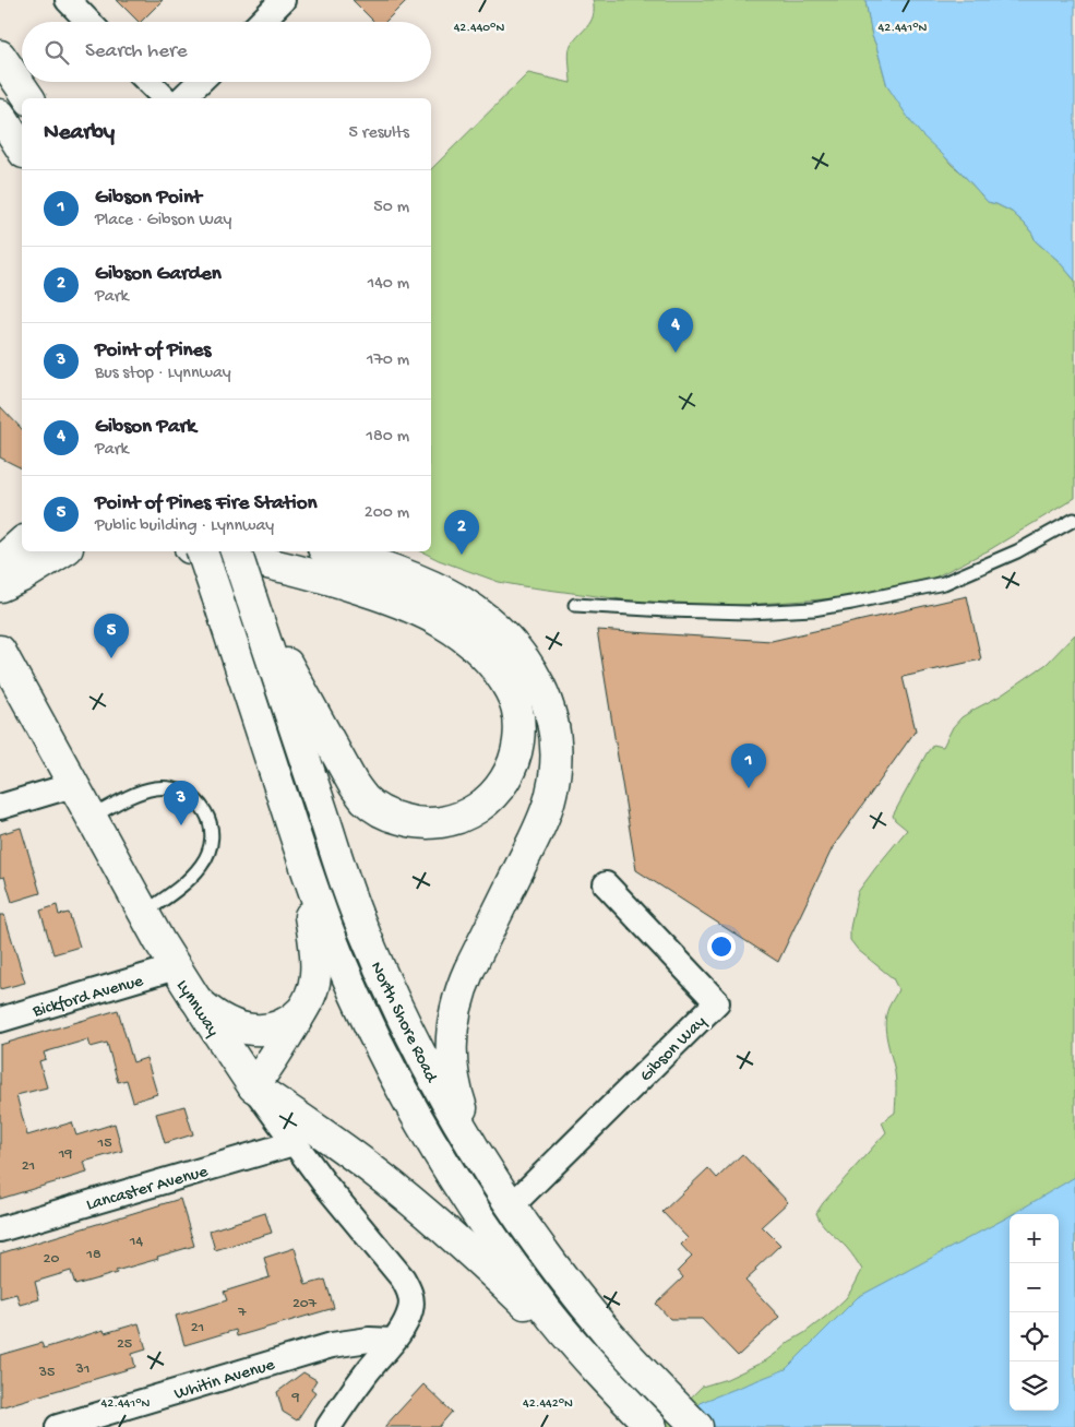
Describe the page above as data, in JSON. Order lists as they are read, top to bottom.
{
  "streets": {
    "main road": ["Lynnway", "North Shore Road"],
    "street": [
      "Bickford Avenue",
      "Gibson Way",
      "Lancaster Avenue",
      "Whitin Avenue"
    ]
  },
  "crossings": [
    ["Bickford Avenue", "Lynnway"],
    ["Lynnway", "Lancaster Avenue"],
    ["Lynnway", "Whitin Avenue"],
    ["North Shore Road", "Gibson Way"]
  ],
  "house_numbers": [
    "15",
    "19",
    "21",
    "14",
    "18",
    "20",
    "207",
    "7",
    "21",
    "25",
    "31",
    "35",
    "9"
  ],
  "page": {
    "search": "Search here",
    "heading": ["Nearby", "5 results"],
    "list": [
      {
        "mark": "1",
        "name": "Gibson Point",
        "note": "Place · Gibson Way",
        "value": "50 m"
      },
      {
        "mark": "2",
        "name": "Gibson Garden",
        "note": "Park",
        "value": "140 m"
      },
      {
        "mark": "3",
        "name": "Point of Pines",
        "note": "Bus stop · Lynnway",
        "value": "170 m"
      },
      {
        "mark": "4",
        "name": "Gibson Park",
        "note": "Park",
        "value": "180 m"
      },
      {
        "mark": "5",
        "name": "Point of Pines Fire Station",
        "note": "Public building · Lynnway",
        "value": "200 m"
      }
    ],
    "pins": [
      "4",
      "2",
      "5",
      "1",
      "3"
    ],
    "map_buttons": ["+", "−"]
  },
  "coordinates": ["42.440°N", "42.441°N", "42.442°N"]
}
